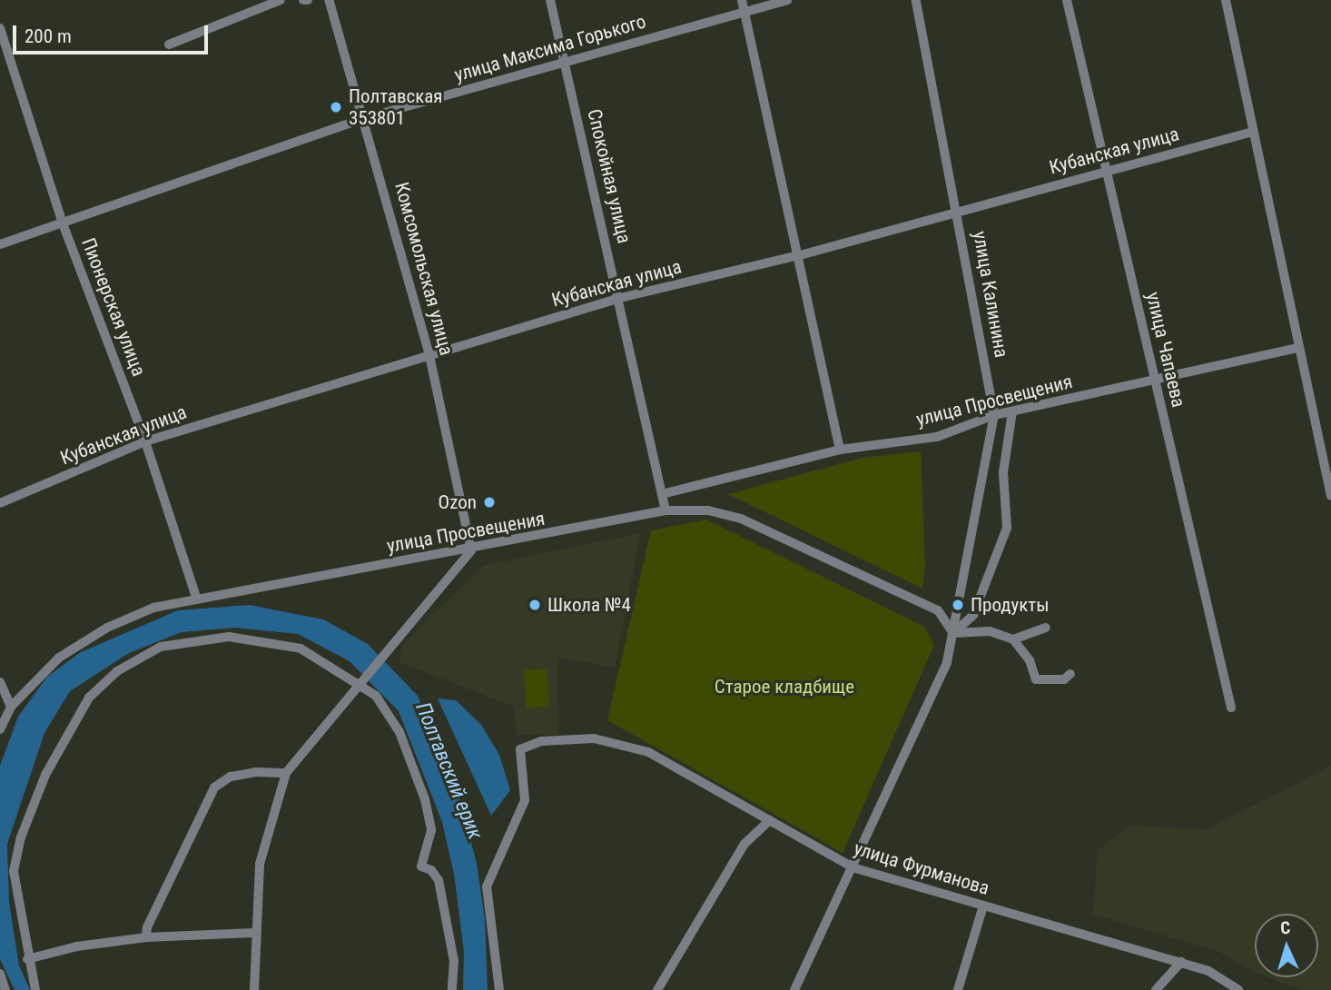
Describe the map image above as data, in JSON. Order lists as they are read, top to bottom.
{
  "streets": {
    "street": [
      "улица Максима Горького",
      "Кубанская улица",
      "Спокойная улица",
      "Комсомольская улица",
      "улица Калинина",
      "Пионерская улица",
      "улица Чапаева",
      "улица Просвещения",
      "улица Фурманова"
    ]
  },
  "crossings": [
    ["улица Максима Горького", "Спокойная улица"],
    ["улица Максима Горького", "Комсомольская улица"],
    ["улица Максима Горького", "Пионерская улица"],
    ["Кубанская улица", "Спокойная улица"],
    ["Кубанская улица", "Комсомольская улица"],
    ["Кубанская улица", "улица Калинина"],
    ["Кубанская улица", "Пионерская улица"],
    ["Кубанская улица", "улица Чапаева"],
    ["Спокойная улица", "улица Просвещения"],
    ["Комсомольская улица", "улица Просвещения"],
    ["улица Калинина", "улица Просвещения"],
    ["улица Калинина", "улица Фурманова"],
    ["Пионерская улица", "улица Просвещения"],
    ["улица Чапаева", "улица Просвещения"]
  ],
  "water": ["Полтавский ерик"],
  "parks": ["Старое кладбище"],
  "places": [
    "Полтавская 353801",
    "Ozon",
    "Школа №4",
    "Продукты"
  ],
  "scale_bar": "200 m",
  "north": "top"
}
